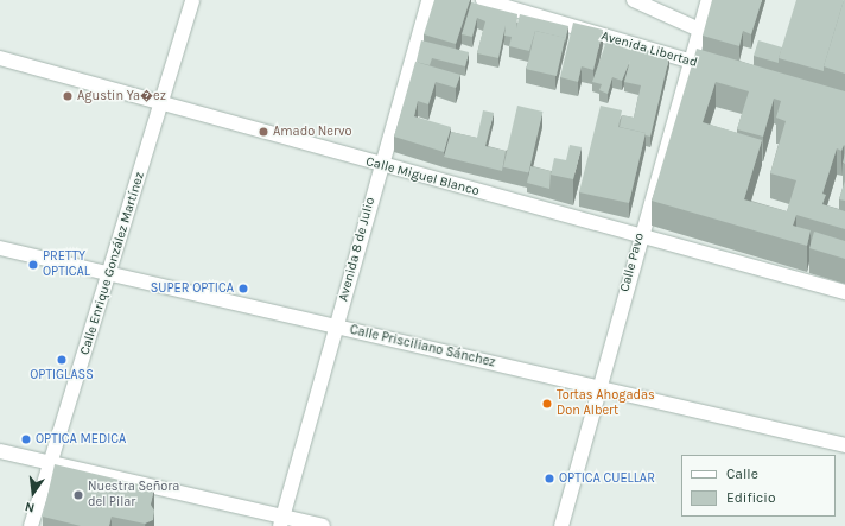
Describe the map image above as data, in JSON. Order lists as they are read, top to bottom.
{
  "streets": {
    "street": [
      "Avenida Libertad",
      "Calle Miguel Blanco",
      "Avenida 8 de Julio",
      "Calle Pavo",
      "Calle Enrique González Martínez",
      "Calle Prisciliano Sánchez"
    ]
  },
  "crossings": [
    ["Avenida Libertad", "Calle Pavo"],
    ["Calle Miguel Blanco", "Avenida 8 de Julio"],
    ["Calle Miguel Blanco", "Calle Pavo"],
    ["Calle Miguel Blanco", "Calle Enrique González Martínez"],
    ["Avenida 8 de Julio", "Calle Prisciliano Sánchez"],
    ["Calle Pavo", "Calle Prisciliano Sánchez"],
    ["Calle Enrique González Martínez", "Calle Prisciliano Sánchez"]
  ],
  "places": [
    "Agustin Ya�ez",
    "Amado Nervo",
    "PRETTY OPTICAL",
    "SUPER OPTICA",
    "OPTIGLASS",
    "Tortas Ahogadas Don Albert",
    "OPTICA MEDICA",
    "OPTICA CUELLAR",
    "Nuestra Señora del Pilar"
  ],
  "legend": ["Calle", "Edificio"],
  "north": "bottom"
}
